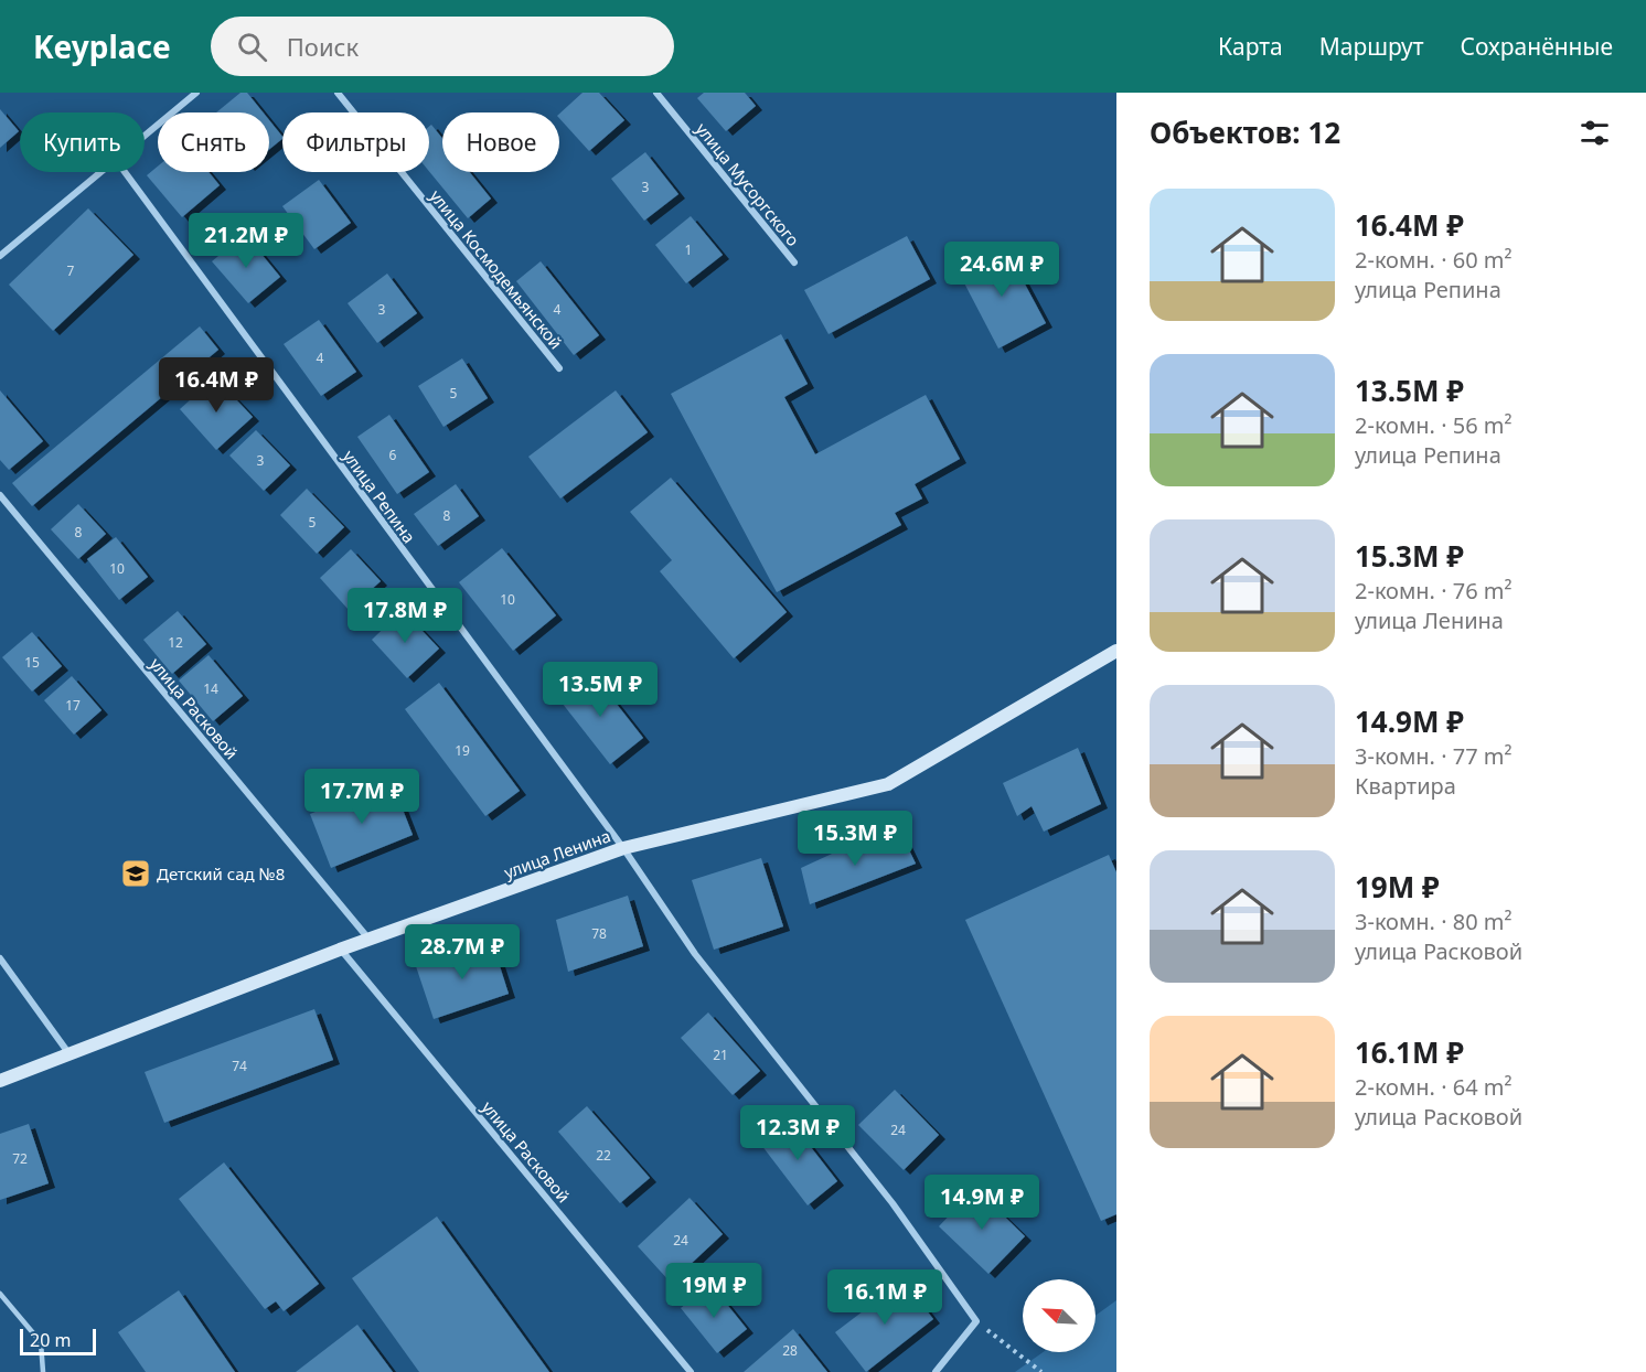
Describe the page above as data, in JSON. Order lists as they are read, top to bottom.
{
  "streets": {
    "main road": ["улица Ленина"],
    "street": [
      "улица Мусоргского",
      "улица Космодемьянской",
      "улица Репина",
      "улица Расковой"
    ]
  },
  "crossings": [
    ["улица Репина", "улица Ленина"],
    ["улица Расковой", "улица Ленина"]
  ],
  "places": {
    "school or university": ["Детский сад №8"]
  },
  "house_numbers": [
    "3",
    "1",
    "7",
    "3",
    "4",
    "4",
    "5",
    "6",
    "3",
    "8",
    "5",
    "8",
    "10",
    "10",
    "12",
    "15",
    "14",
    "17",
    "19",
    "78",
    "21",
    "74",
    "24",
    "22",
    "72",
    "24",
    "28"
  ],
  "scale_bar": "20 m",
  "north": "top left",
  "page": {
    "header": "Keyplace",
    "search": "Поиск",
    "nav": ["Карта", "Маршрут", "Сохранённые"],
    "heading": "Объектов: 12",
    "chip": [
      "Купить",
      "Снять",
      "Фильтры",
      "Новое"
    ],
    "list": [
      {
        "name": "16.4M ₽",
        "note": "2-комн. · 60 m² · улица Репина"
      },
      {
        "name": "13.5M ₽",
        "note": "2-комн. · 56 m² · улица Репина"
      },
      {
        "name": "15.3M ₽",
        "note": "2-комн. · 76 m² · улица Ленина"
      },
      {
        "name": "14.9M ₽",
        "note": "3-комн. · 77 m² · Квартира"
      },
      {
        "name": "19M ₽",
        "note": "3-комн. · 80 m² · улица Расковой"
      },
      {
        "name": "16.1M ₽",
        "note": "2-комн. · 64 m² · улица Расковой"
      }
    ],
    "price": [
      "21.2M ₽",
      "24.6M ₽",
      "16.4M ₽",
      "17.8M ₽",
      "13.5M ₽",
      "17.7M ₽",
      "15.3M ₽",
      "28.7M ₽",
      "12.3M ₽",
      "14.9M ₽",
      "19M ₽",
      "16.1M ₽"
    ],
    "scale": "20 m"
  }
}
